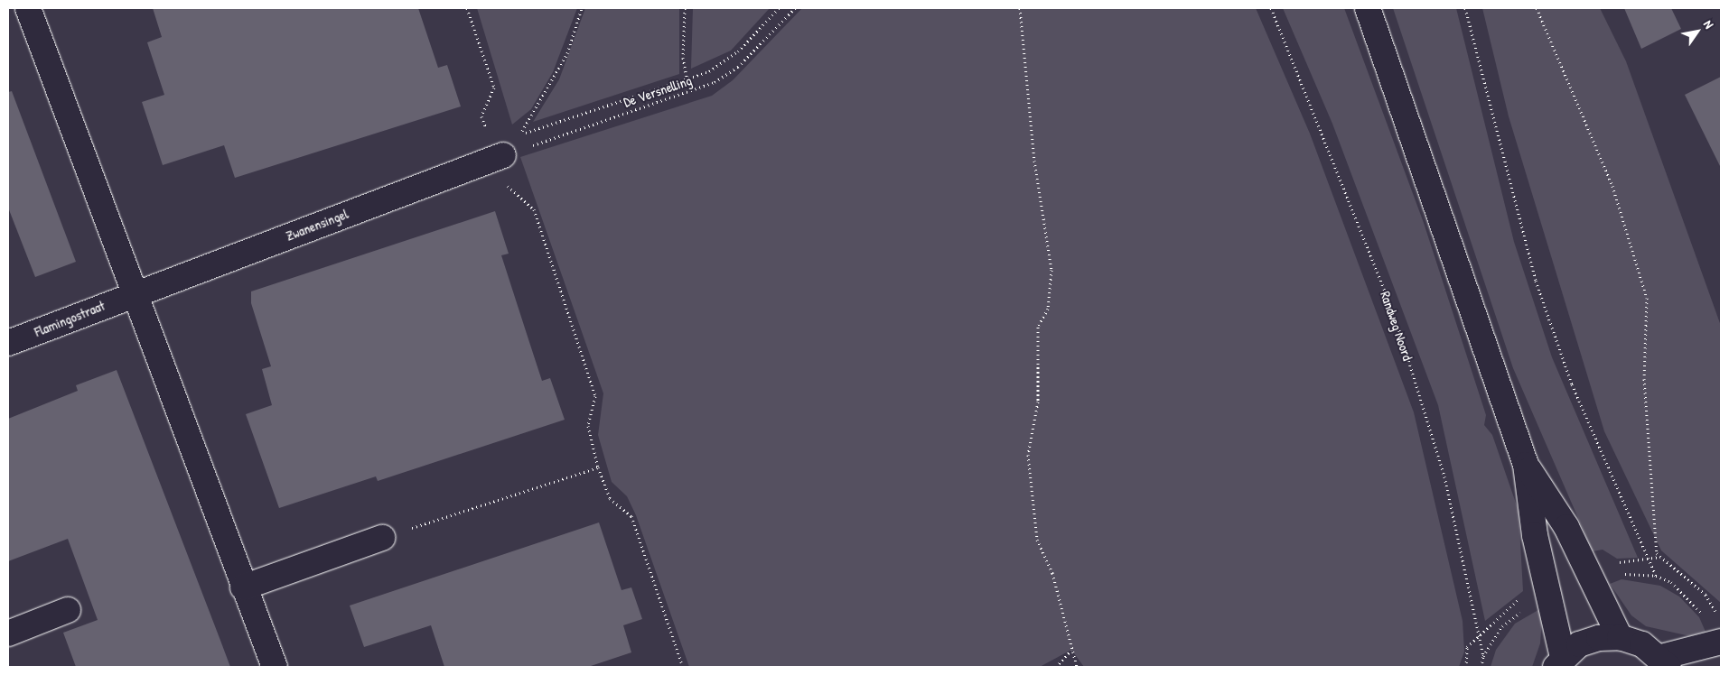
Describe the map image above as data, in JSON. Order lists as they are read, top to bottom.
{
  "streets": {
    "street": ["Zwanensingel", "Flamingostraat"],
    "path": ["De Versnelling", "Randweg Noord"]
  },
  "crossings": [
    ["De Versnelling", "Zwanensingel"],
    ["Zwanensingel", "Flamingostraat"]
  ],
  "north": "top right"
}
